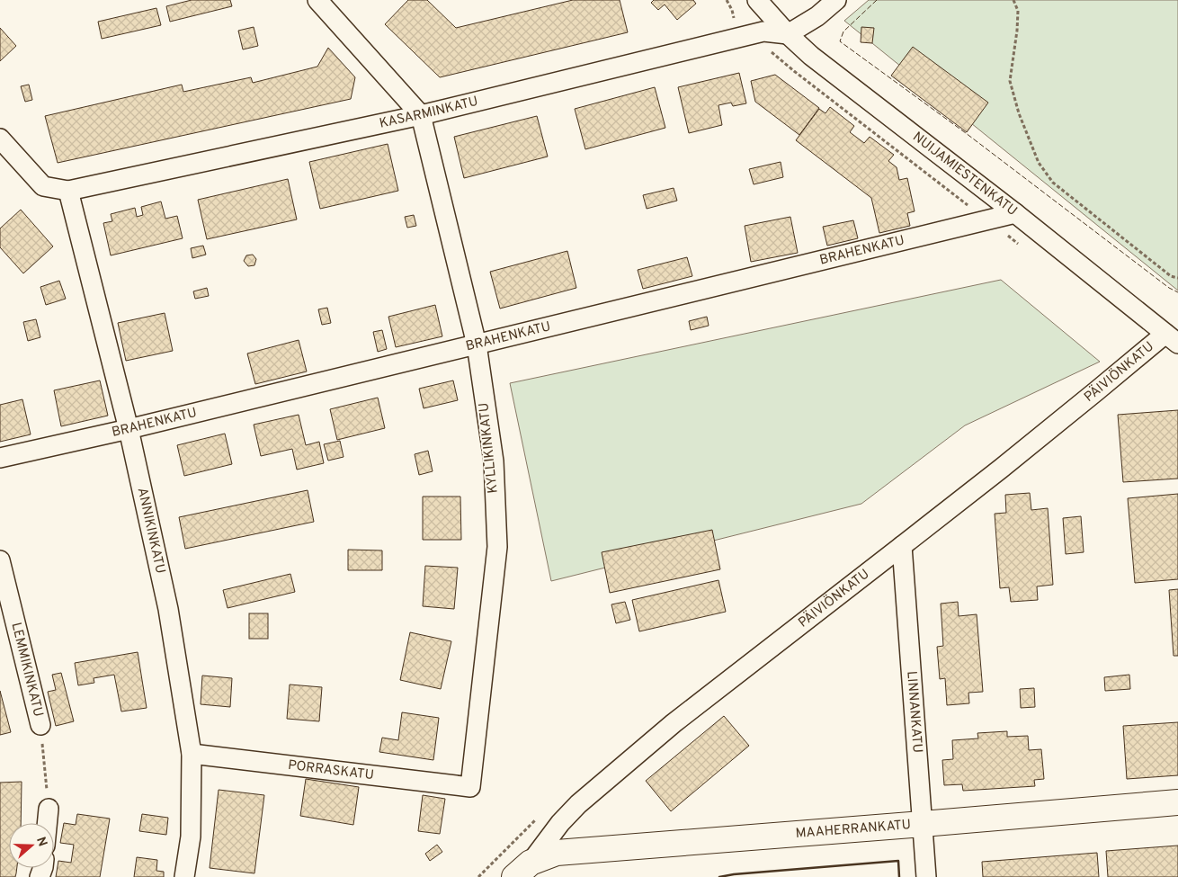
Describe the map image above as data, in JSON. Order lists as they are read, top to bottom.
{
  "streets": {
    "main road": ["MAAHERRANKATU"],
    "street": [
      "KASARMINKATU",
      "NUIJAMIESTENKATU",
      "BRAHENKATU",
      "PÄIVIÖNKATU",
      "KYLLIKINKATU",
      "ANNIKINKATU",
      "LEMMIKINKATU",
      "LINNANKATU",
      "PORRASKATU"
    ]
  },
  "crossings": [
    ["KASARMINKATU", "NUIJAMIESTENKATU"],
    ["KASARMINKATU", "KYLLIKINKATU"],
    ["KASARMINKATU", "ANNIKINKATU"],
    ["NUIJAMIESTENKATU", "BRAHENKATU"],
    ["NUIJAMIESTENKATU", "PÄIVIÖNKATU"],
    ["BRAHENKATU", "KYLLIKINKATU"],
    ["BRAHENKATU", "ANNIKINKATU"],
    ["PÄIVIÖNKATU", "LINNANKATU"],
    ["PÄIVIÖNKATU", "MAAHERRANKATU"],
    ["KYLLIKINKATU", "PORRASKATU"],
    ["ANNIKINKATU", "PORRASKATU"],
    ["LINNANKATU", "MAAHERRANKATU"]
  ],
  "north": "right"
}
